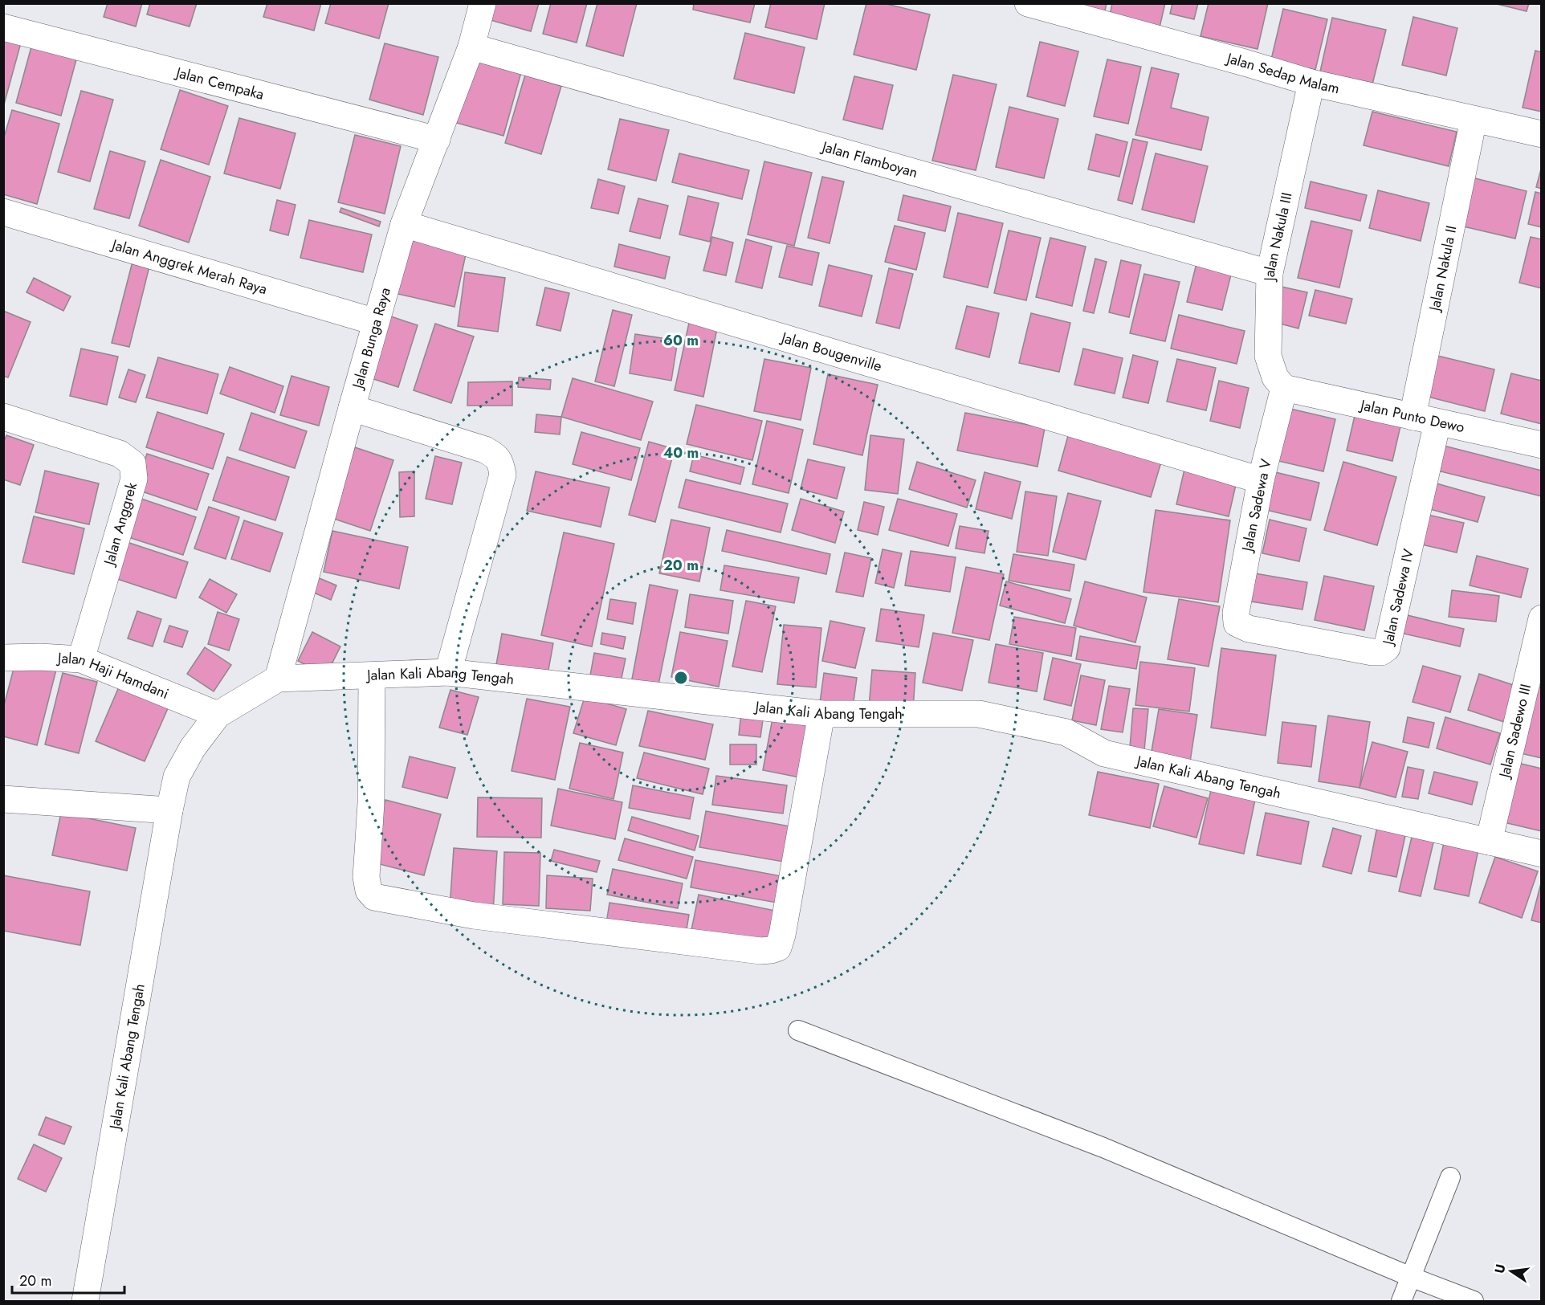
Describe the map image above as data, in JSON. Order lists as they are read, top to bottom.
{
  "streets": {
    "street": [
      "Jalan Sedap Malam",
      "Jalan Cempaka",
      "Jalan Flamboyan",
      "Jalan Nakula III",
      "Jalan Anggrek Merah Raya",
      "Jalan Nakula II",
      "Jalan Bunga Raya",
      "Jalan Bougenville",
      "Jalan Punto Dewo",
      "Jalan Sadewa V",
      "Jalan Anggrek",
      "Jalan Sadewa IV",
      "Jalan Haji Hamdani",
      "Jalan Kali Abang Tengah",
      "Jalan Sadewo III"
    ]
  },
  "crossings": [
    ["Jalan Sedap Malam", "Jalan Nakula III"],
    ["Jalan Sedap Malam", "Jalan Nakula II"],
    ["Jalan Cempaka", "Jalan Bunga Raya"],
    ["Jalan Flamboyan", "Jalan Nakula III"],
    ["Jalan Flamboyan", "Jalan Bunga Raya"],
    ["Jalan Nakula III", "Jalan Punto Dewo"],
    ["Jalan Nakula III", "Jalan Sadewa V"],
    ["Jalan Anggrek Merah Raya", "Jalan Bunga Raya"],
    ["Jalan Nakula II", "Jalan Punto Dewo"],
    ["Jalan Nakula II", "Jalan Sadewa IV"],
    ["Jalan Bunga Raya", "Jalan Bougenville"],
    ["Jalan Bunga Raya", "Jalan Kali Abang Tengah"],
    ["Jalan Bougenville", "Jalan Sadewa V"],
    ["Jalan Punto Dewo", "Jalan Sadewa V"],
    ["Jalan Punto Dewo", "Jalan Sadewa IV"],
    ["Jalan Sadewa V", "Jalan Sadewa IV"],
    ["Jalan Anggrek", "Jalan Haji Hamdani"],
    ["Jalan Haji Hamdani", "Jalan Kali Abang Tengah"],
    ["Jalan Kali Abang Tengah", "Jalan Sadewo III"]
  ],
  "scale_bar": "20 m",
  "north": "left",
  "rings": ["60 m", "40 m", "20 m"]
}
